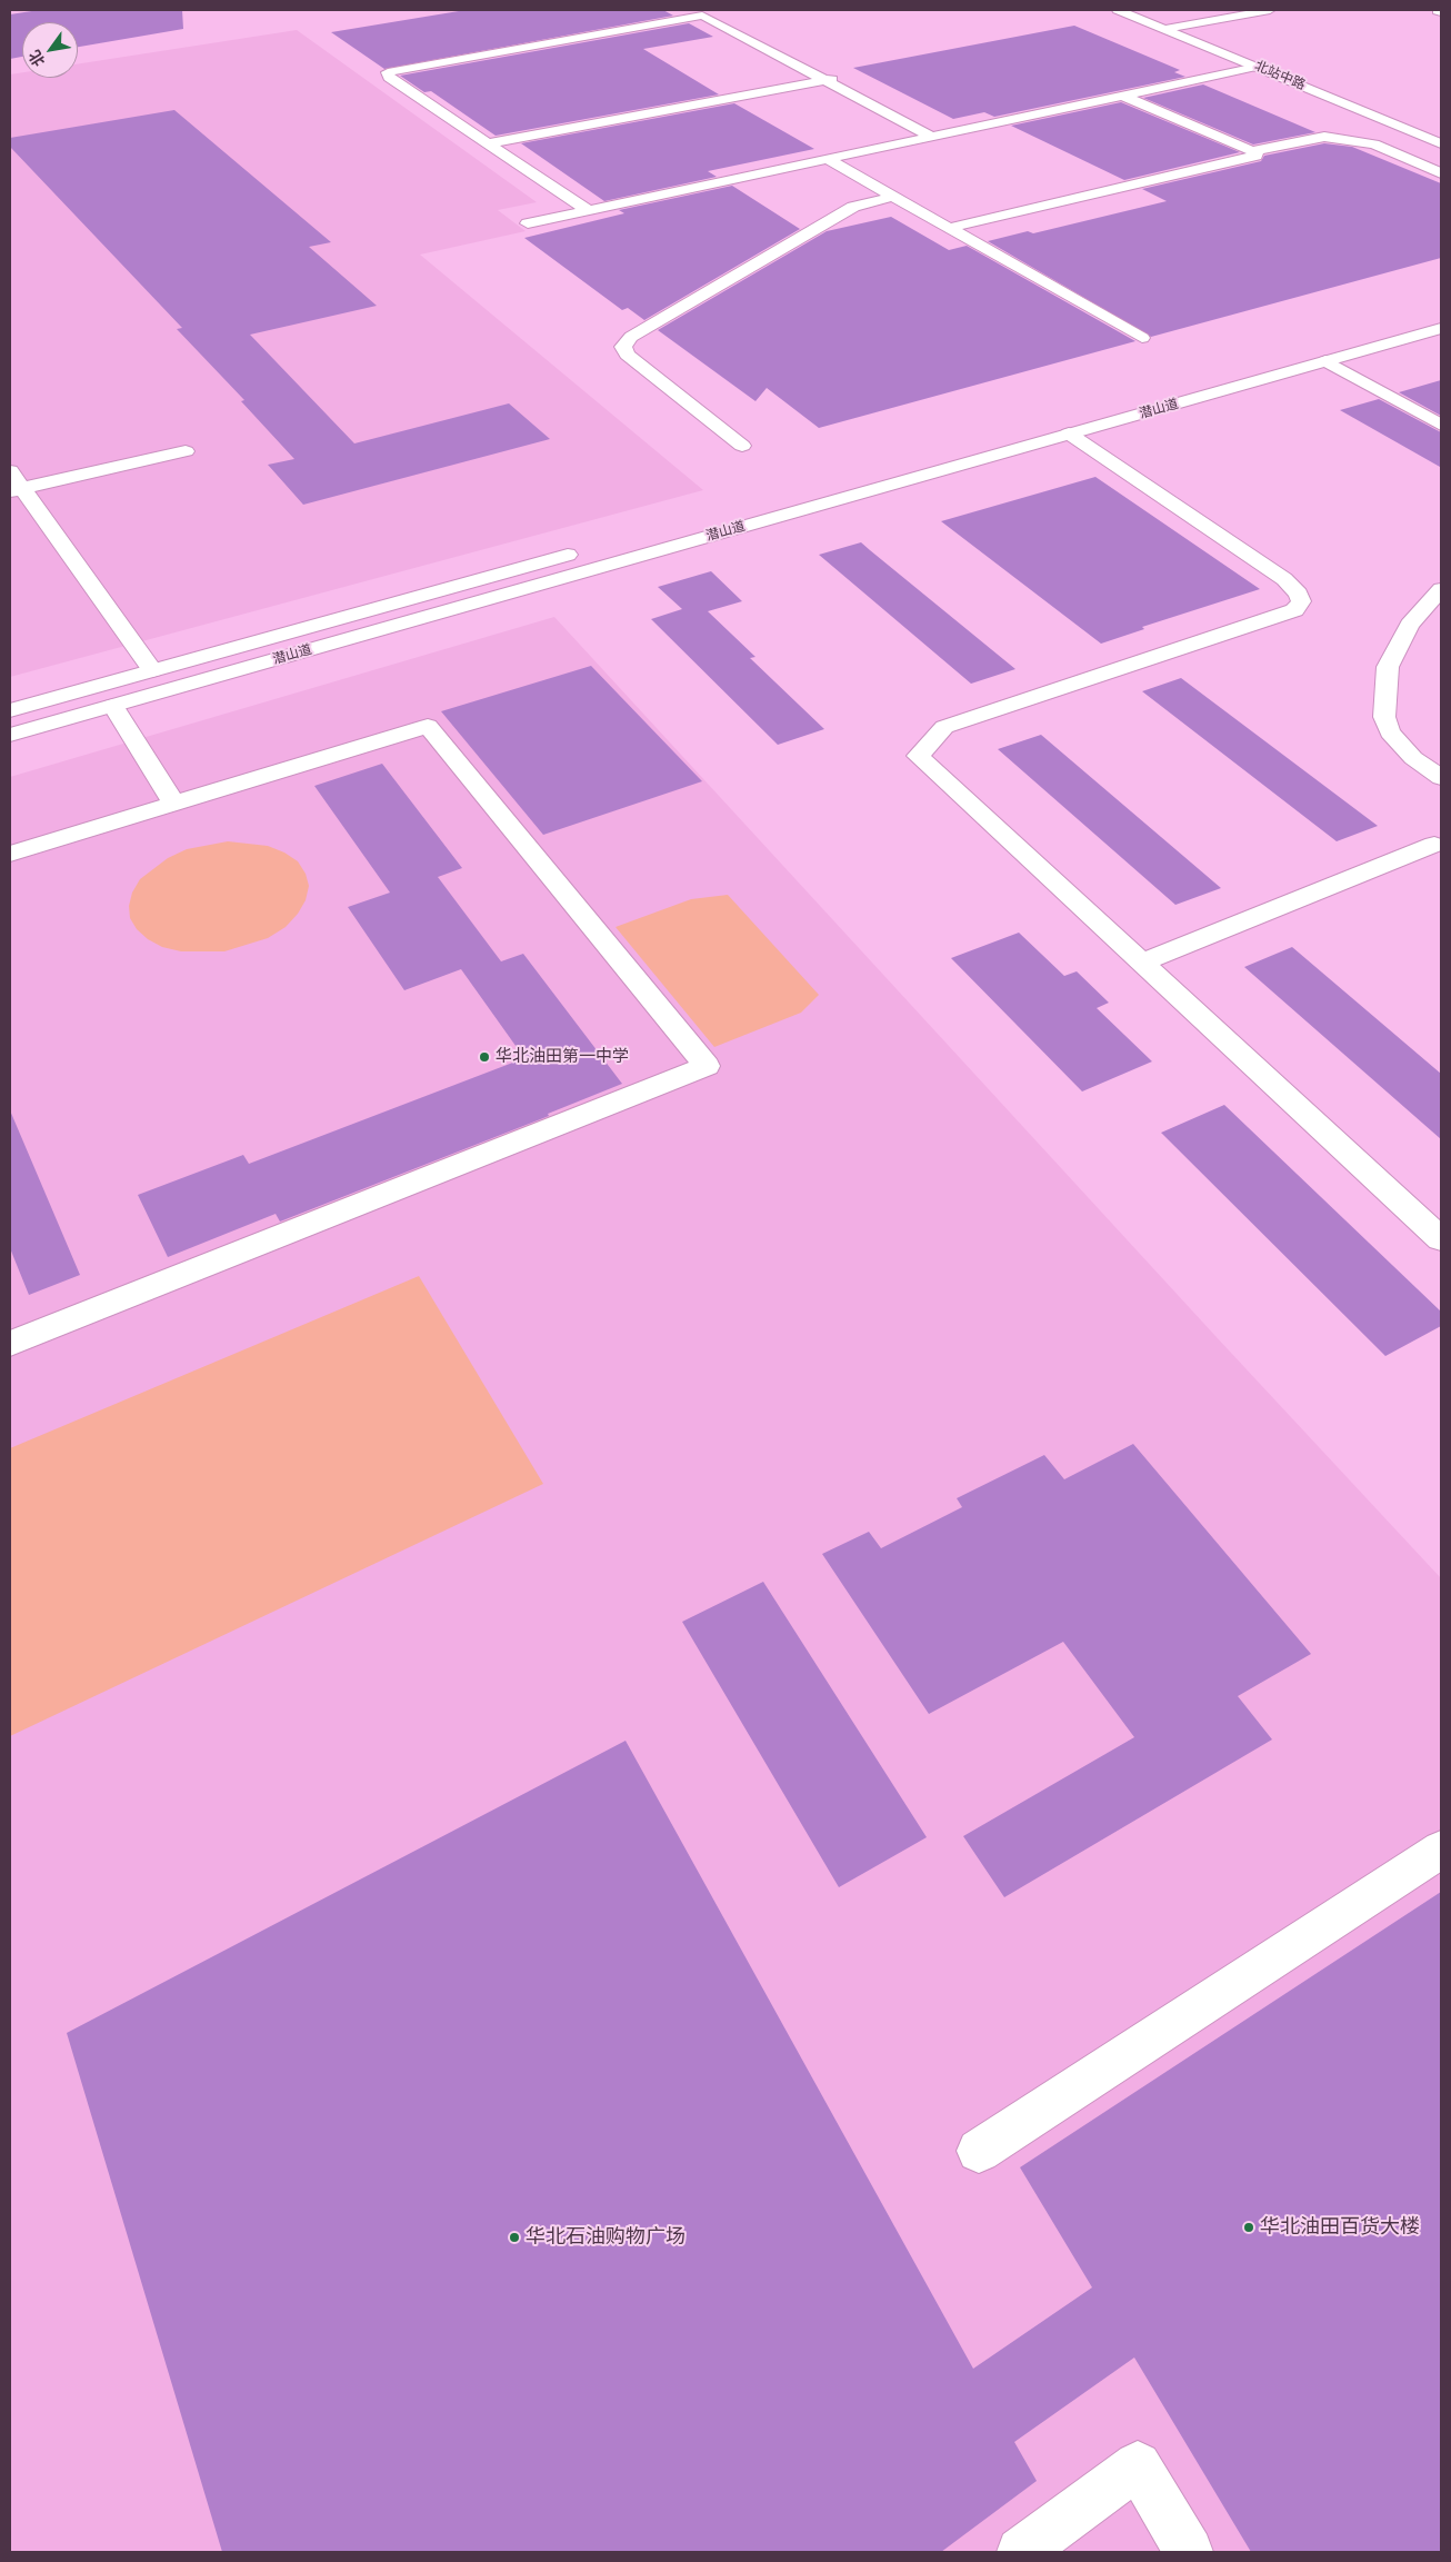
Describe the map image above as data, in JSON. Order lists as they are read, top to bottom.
{
  "streets": {
    "main road": ["北站中路", "潜山道"]
  },
  "places": ["华北油田第一中学", "华北油田百货大楼", "华北石油购物广场"],
  "north": "bottom left"
}
